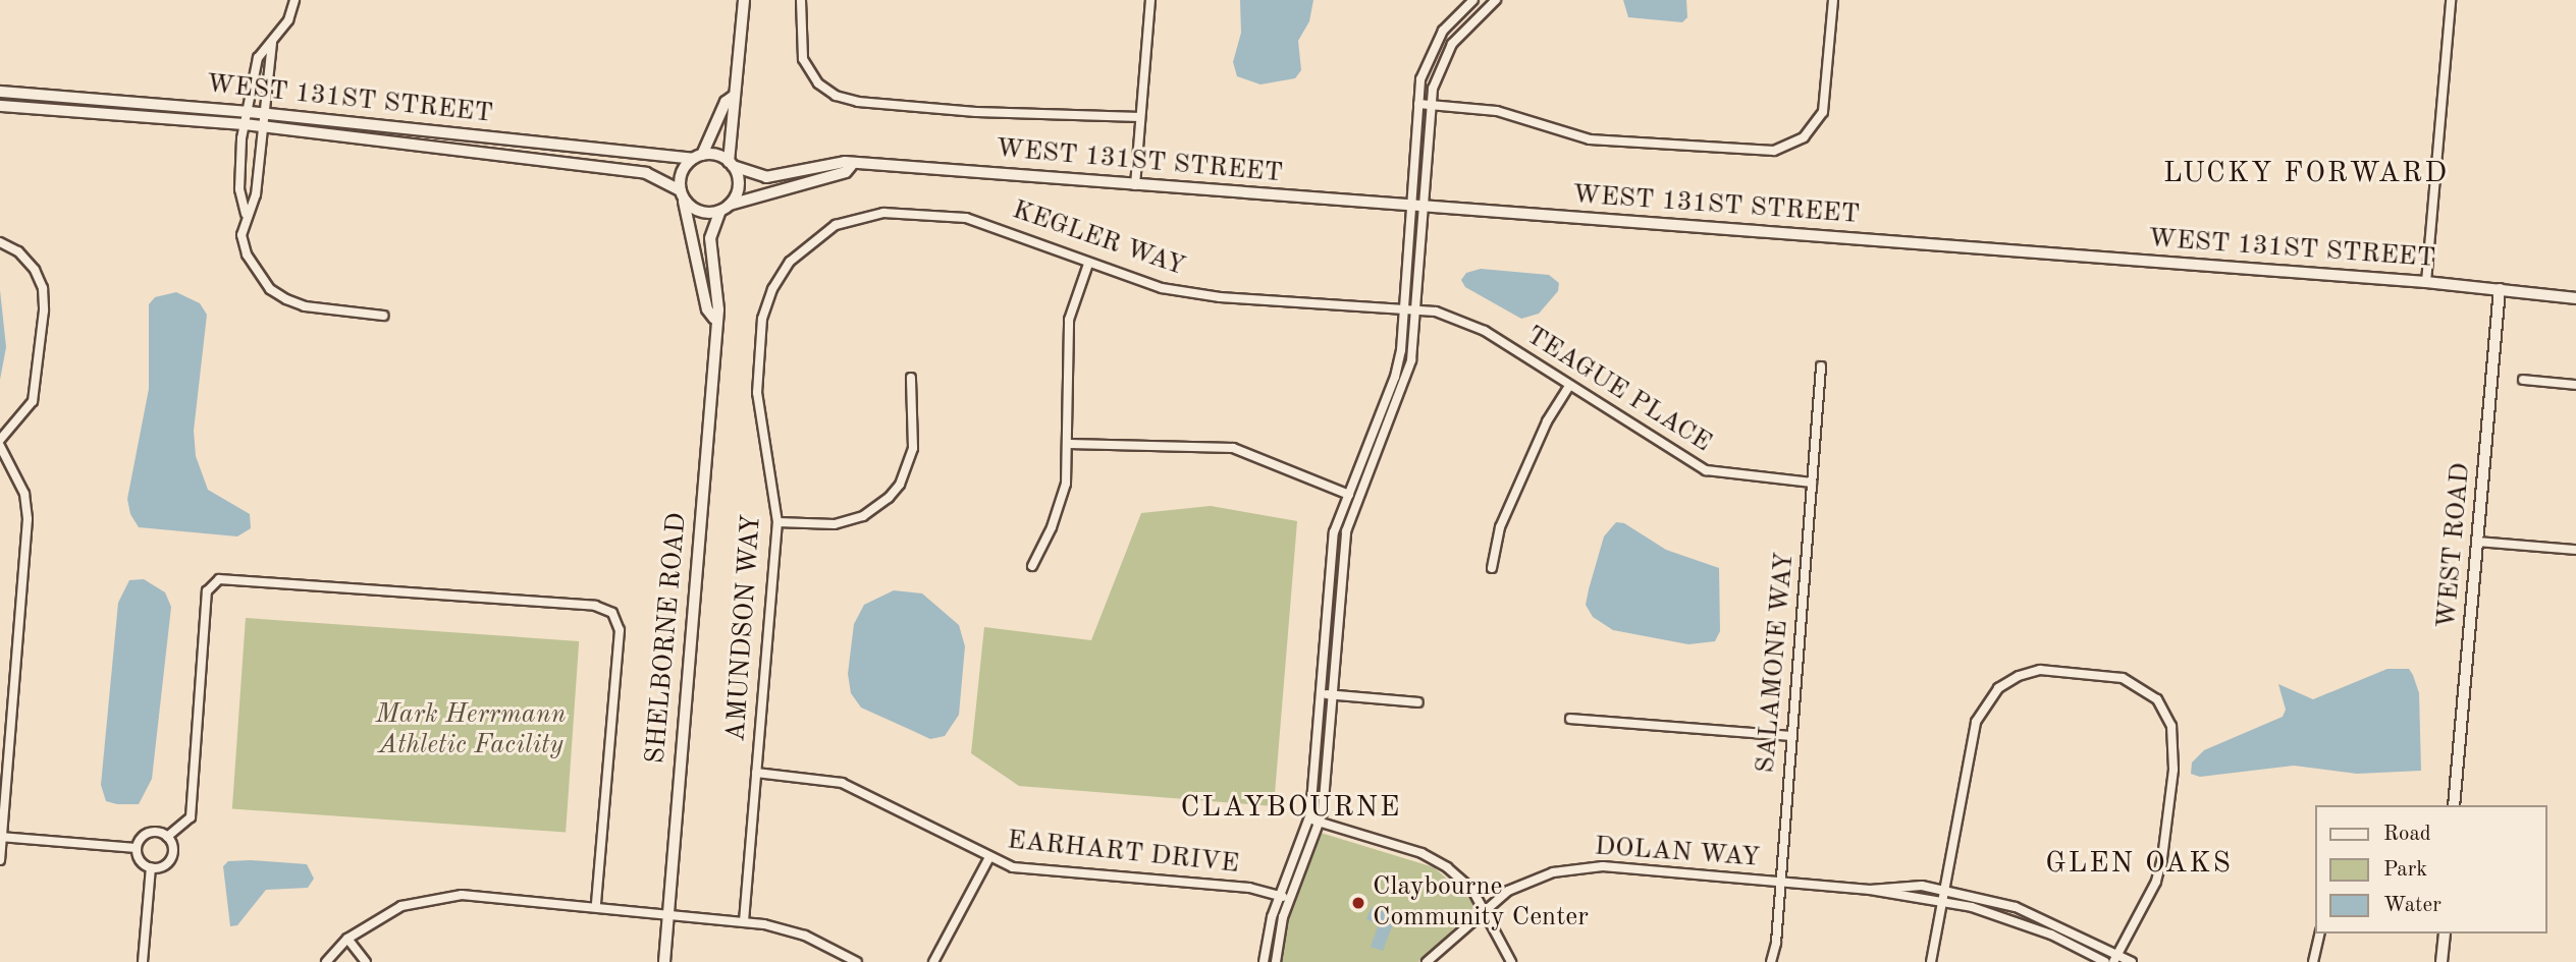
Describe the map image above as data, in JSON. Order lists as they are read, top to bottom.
{
  "streets": {
    "street": [
      "WEST 131ST STREET",
      "KEGLER WAY",
      "TEAGUE PLACE",
      "WEST ROAD",
      "AMUNDSON WAY",
      "SHELBORNE ROAD",
      "SALAMONE WAY",
      "EARHART DRIVE",
      "DOLAN WAY"
    ]
  },
  "crossings": [
    ["WEST 131ST STREET", "WEST ROAD"],
    ["WEST 131ST STREET", "SHELBORNE ROAD"],
    ["KEGLER WAY", "TEAGUE PLACE"],
    ["KEGLER WAY", "AMUNDSON WAY"],
    ["TEAGUE PLACE", "SALAMONE WAY"],
    ["AMUNDSON WAY", "EARHART DRIVE"],
    ["SALAMONE WAY", "DOLAN WAY"]
  ],
  "districts": ["LUCKY FORWARD", "CLAYBOURNE", "GLEN OAKS"],
  "parks": ["Mark Herrmann Athletic Facility"],
  "places": ["Claybourne Community Center"],
  "legend": ["Road", "Park", "Water"]
}
